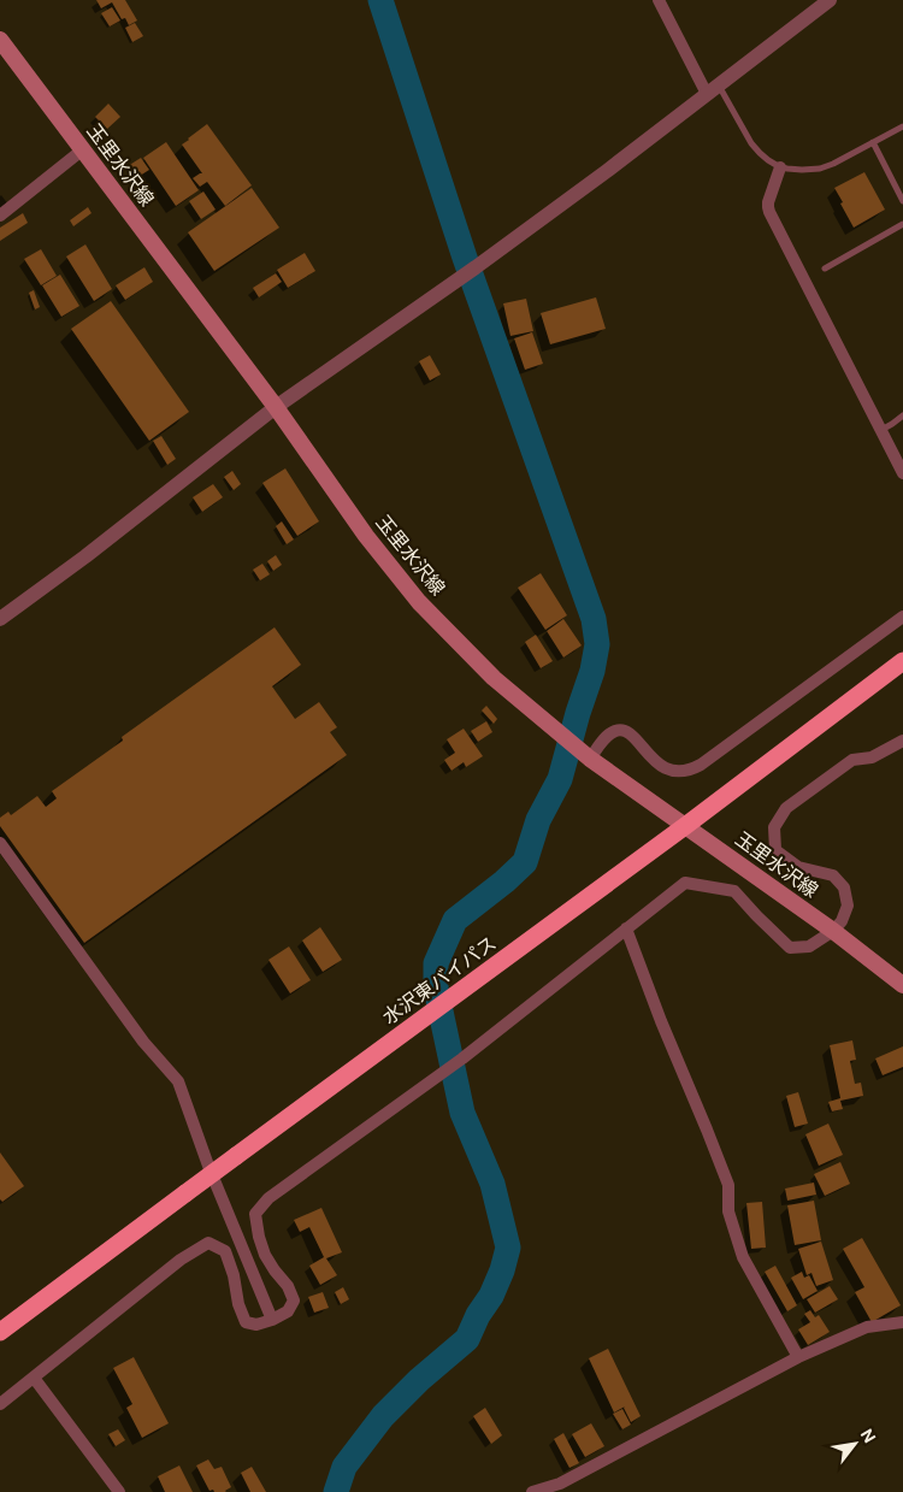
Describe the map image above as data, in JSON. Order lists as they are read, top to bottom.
{
  "streets": {
    "highway": ["水沢東バイパス"],
    "main road": ["玉里水沢線"]
  },
  "crossings": [
    ["玉里水沢線", "水沢東バイパス"]
  ],
  "north": "top right"
}
